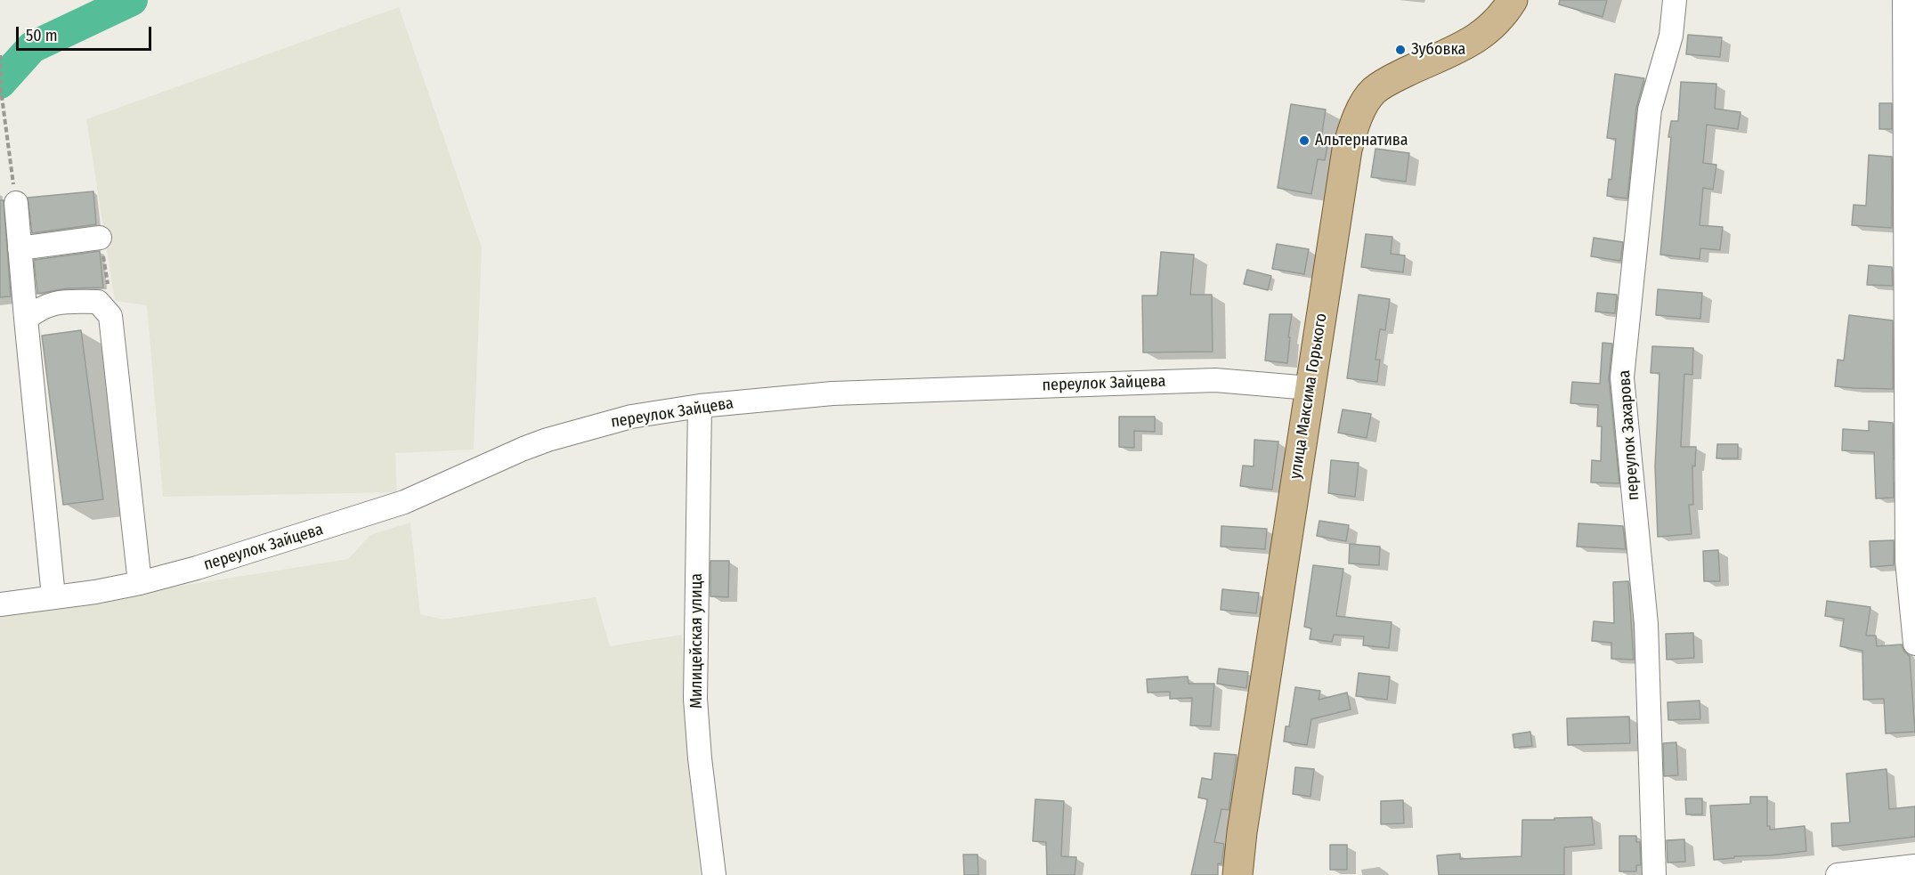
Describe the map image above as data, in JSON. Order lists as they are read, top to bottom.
{
  "streets": {
    "main road": ["улица Максима Горького"],
    "street": ["переулок Зайцева", "переулок Захарова", "Милицейская улица"]
  },
  "crossings": [
    ["переулок Зайцева", "улица Максима Горького"],
    ["переулок Зайцева", "Милицейская улица"]
  ],
  "places": ["Зубовка", "Альтернатива"],
  "scale_bar": "50 m"
}
